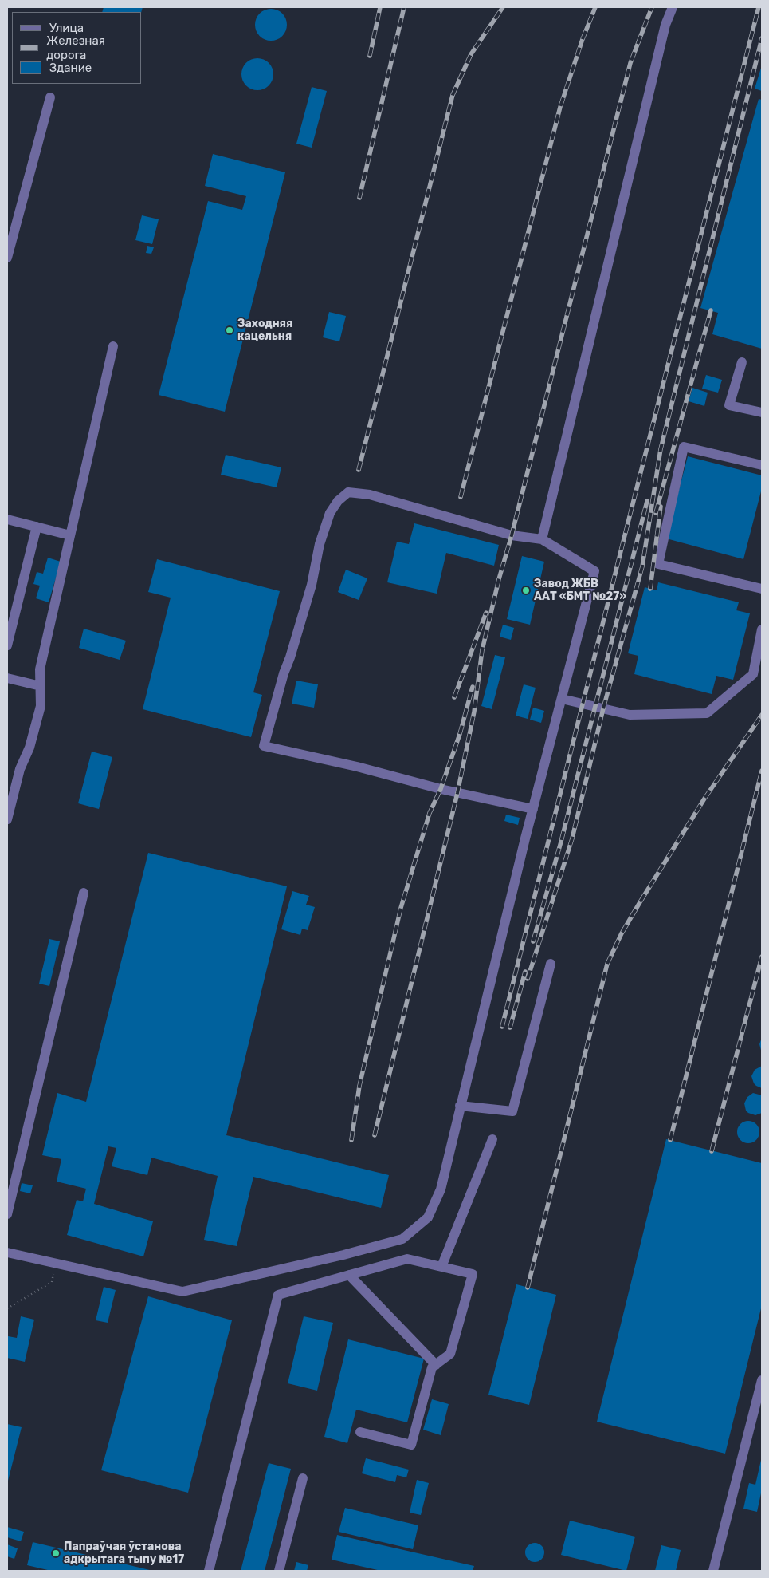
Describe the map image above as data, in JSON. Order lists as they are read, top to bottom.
{
  "places": ["Заходняя кацельня", "Завод ЖБВ ААТ «БМТ №27»", "Папраўчая ўстанова адкрытага тыпу №17"],
  "legend": ["Улица", "Железная дорога", "Здание"]
}
